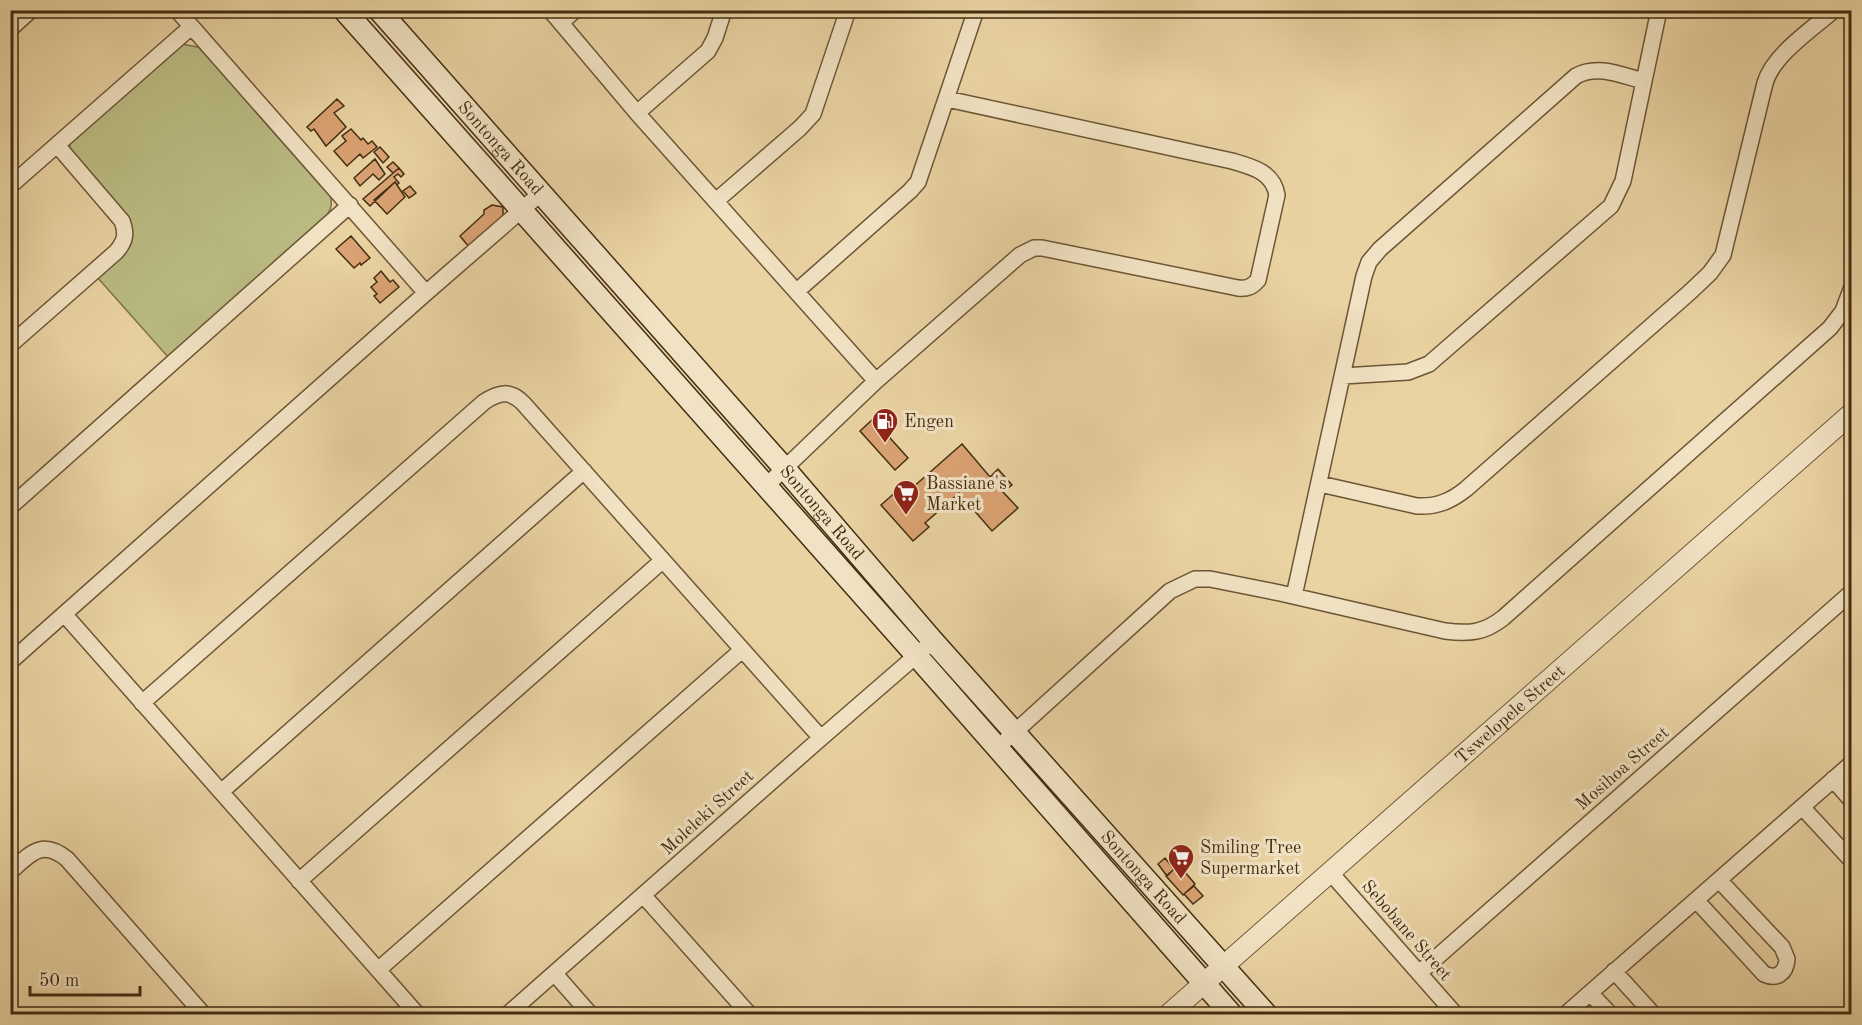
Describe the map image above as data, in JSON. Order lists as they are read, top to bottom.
{
  "streets": {
    "main road": ["Sontonga Road"],
    "street": [
      "Tswelopele Street",
      "Mosihoa Street",
      "Moleleki Street",
      "Sebobane Street"
    ]
  },
  "crossings": [
    ["Sontonga Road", "Tswelopele Street"],
    ["Sontonga Road", "Moleleki Street"],
    ["Tswelopele Street", "Sebobane Street"],
    ["Mosihoa Street", "Sebobane Street"]
  ],
  "places": {
    "fuel station": ["Engen"],
    "supermarket": ["Bassiane's Market", "Smiling Tree Supermarket"]
  },
  "scale_bar": "50 m"
}
